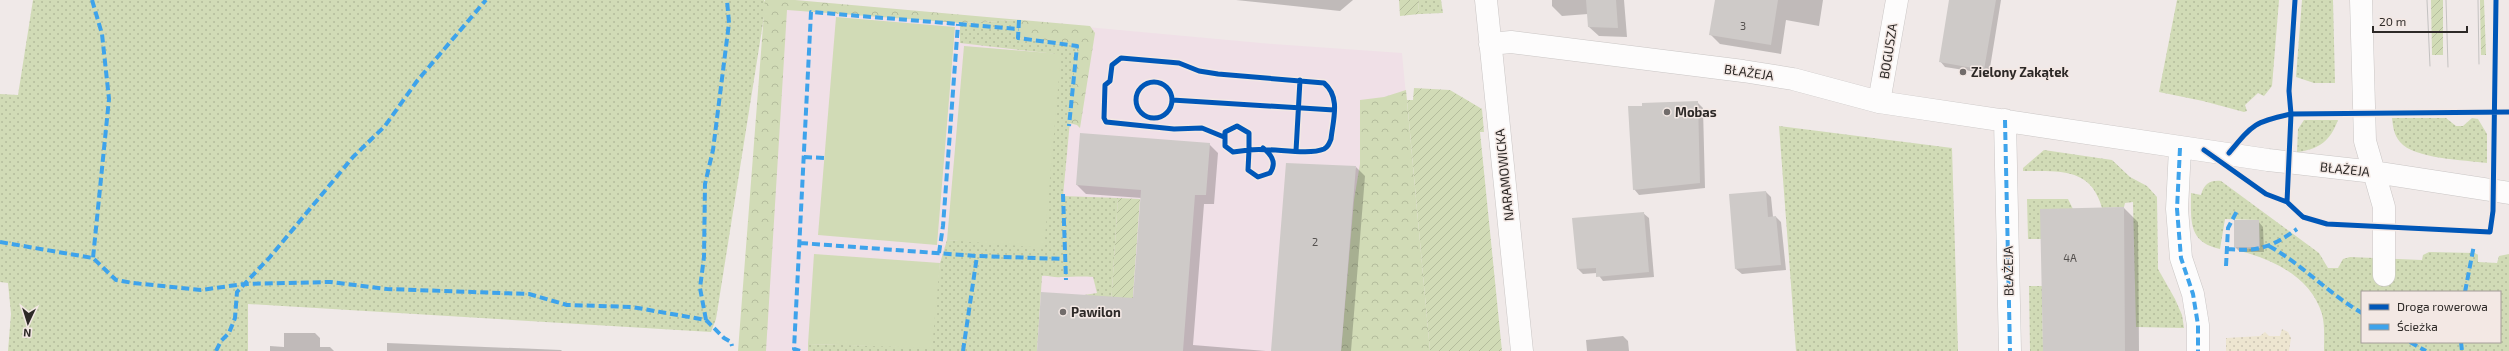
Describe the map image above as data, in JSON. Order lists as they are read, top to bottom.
{
  "streets": {
    "street": ["BOGUSZA", "BŁAŻEJA", "NARAMOWICKA"]
  },
  "crossings": [
    ["BOGUSZA", "BŁAŻEJA"],
    ["BŁAŻEJA", "NARAMOWICKA"]
  ],
  "places": ["Zielony Zakątek", "Mobas", "Pawilon"],
  "house_numbers": ["3", "2", "4A"],
  "legend": ["Droga rowerowa", "Ścieżka"],
  "scale_bar": "20 m",
  "north": "bottom"
}
